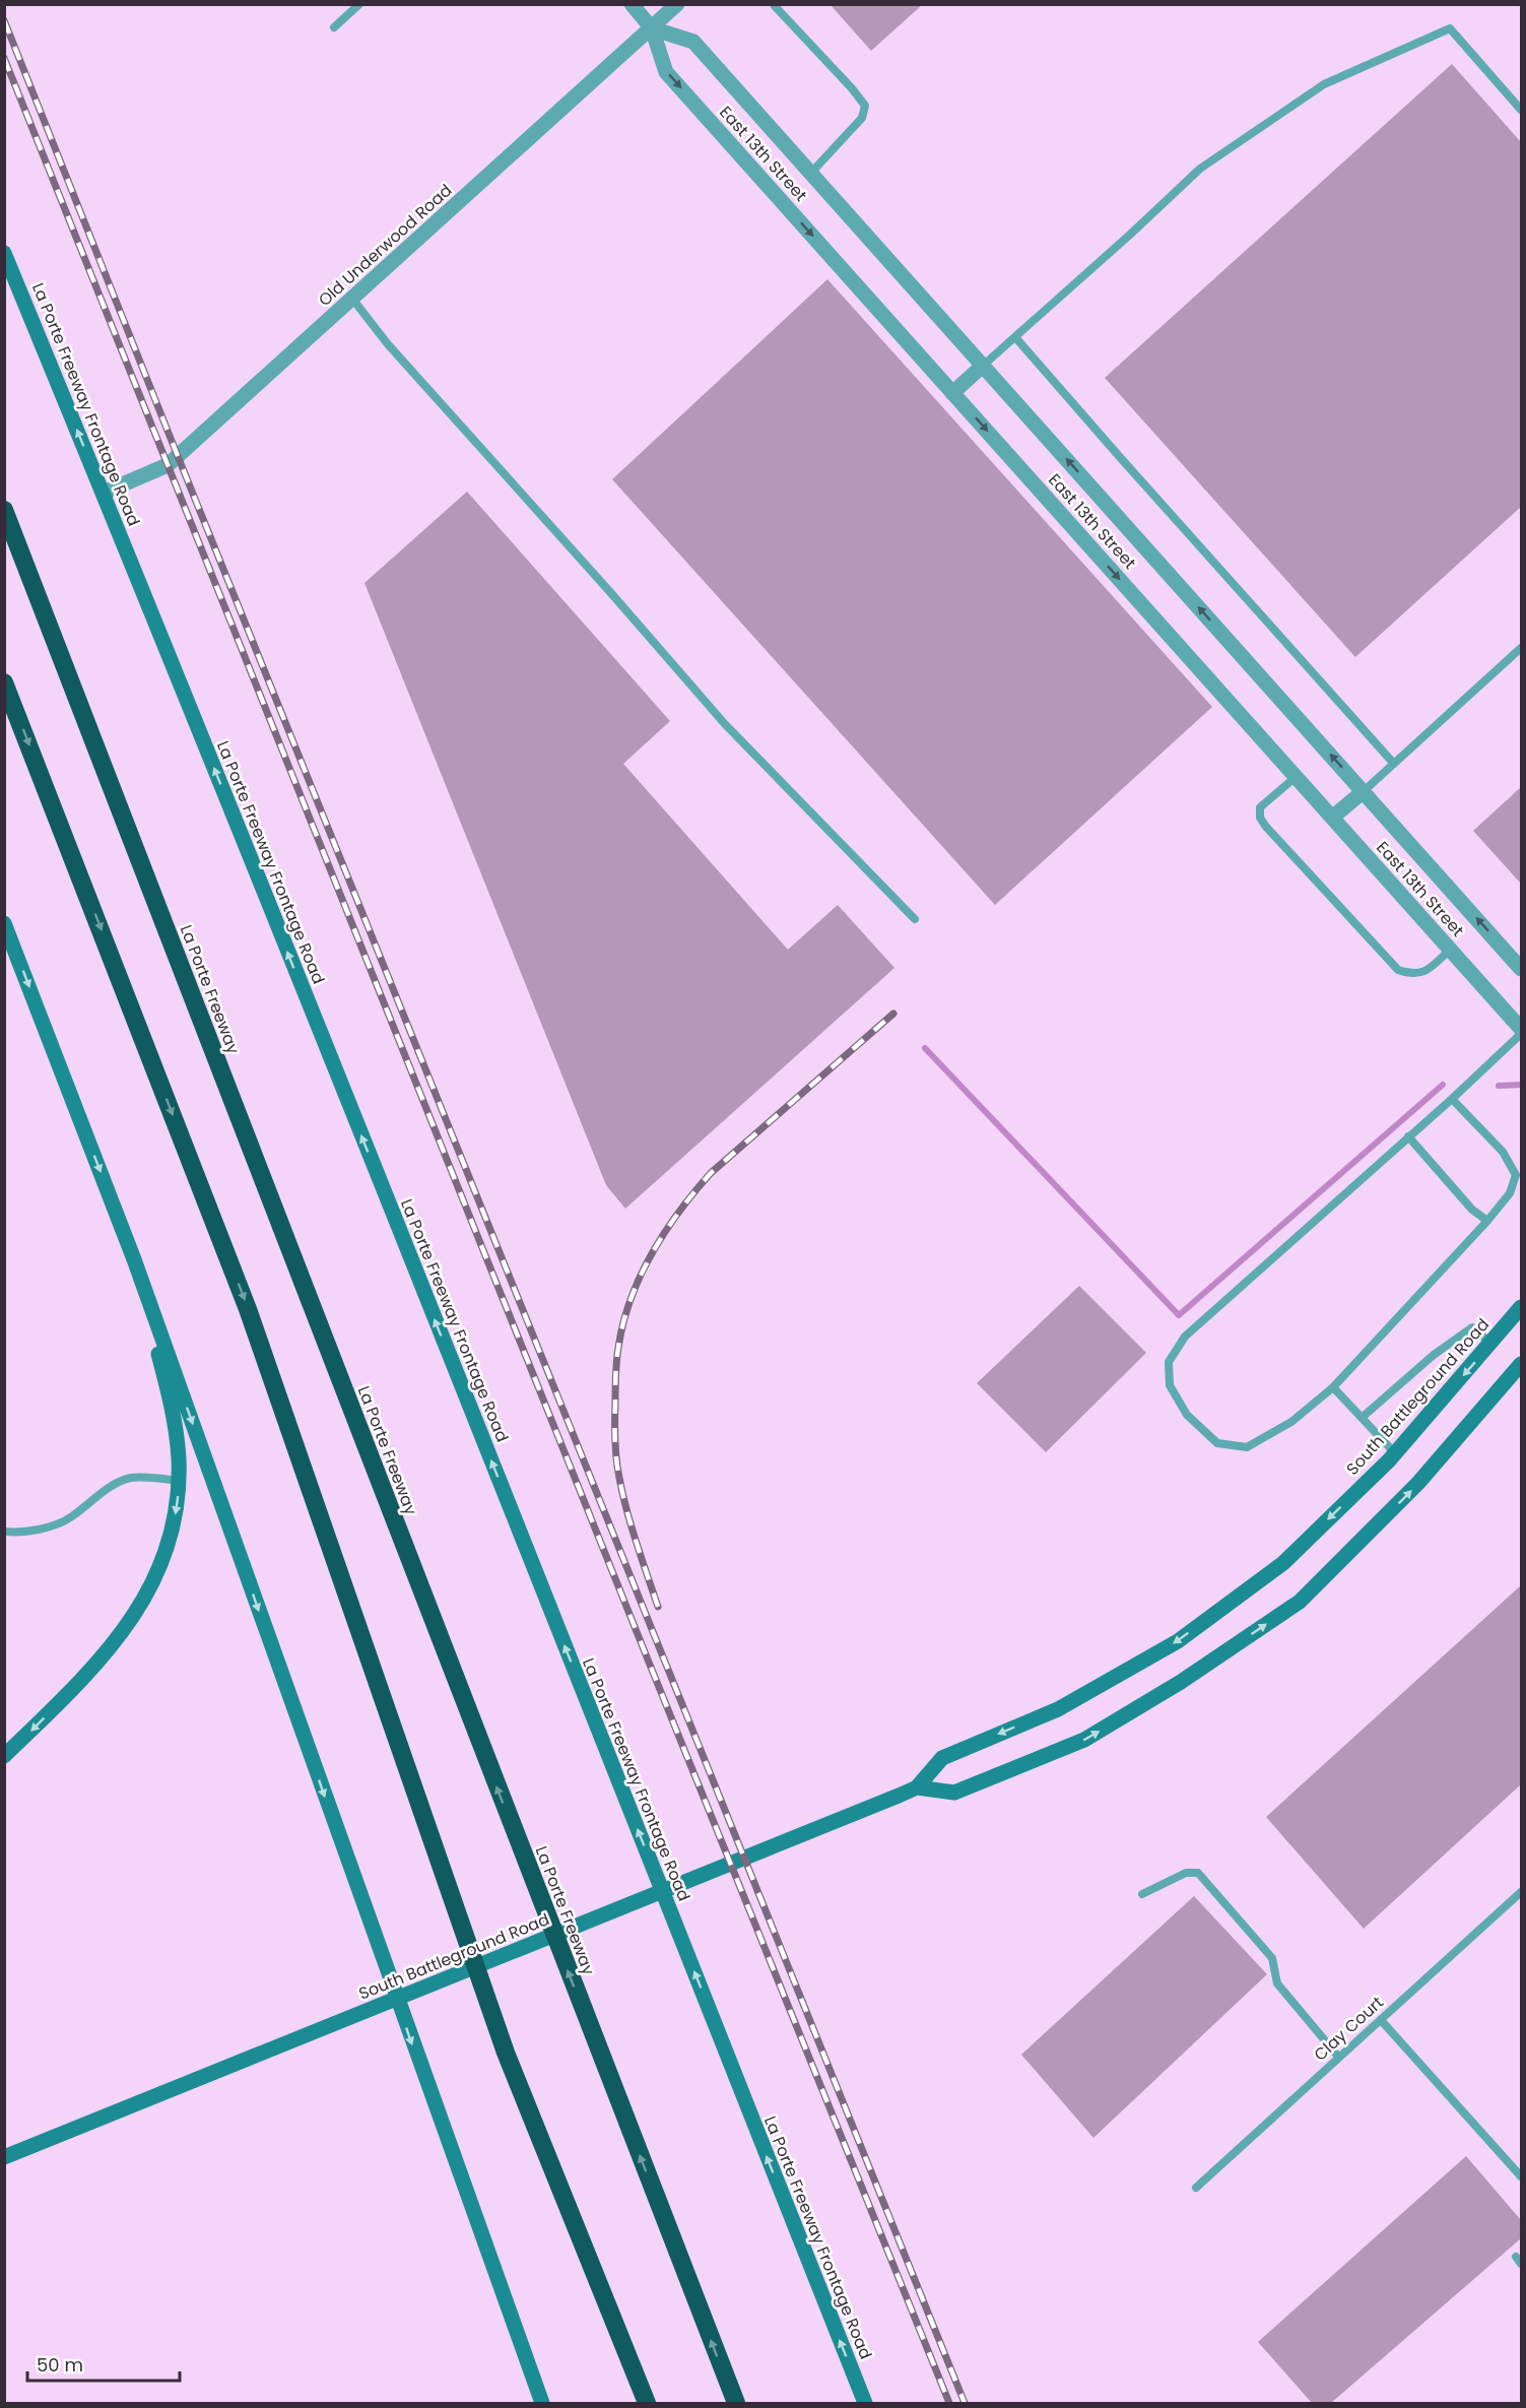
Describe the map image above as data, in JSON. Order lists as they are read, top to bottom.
{
  "streets": {
    "highway": ["La Porte Freeway"],
    "main road": ["La Porte Freeway Frontage Road", "South Battleground Road"],
    "street": ["East 13th Street", "Old Underwood Road"],
    "lane": ["Clay Court"]
  },
  "crossings": [
    ["East 13th Street", "Old Underwood Road"],
    ["Old Underwood Road", "La Porte Freeway Frontage Road"],
    ["La Porte Freeway Frontage Road", "South Battleground Road"]
  ],
  "one_way": ["La Porte Freeway Frontage Road"],
  "scale_bar": "50 m"
}
